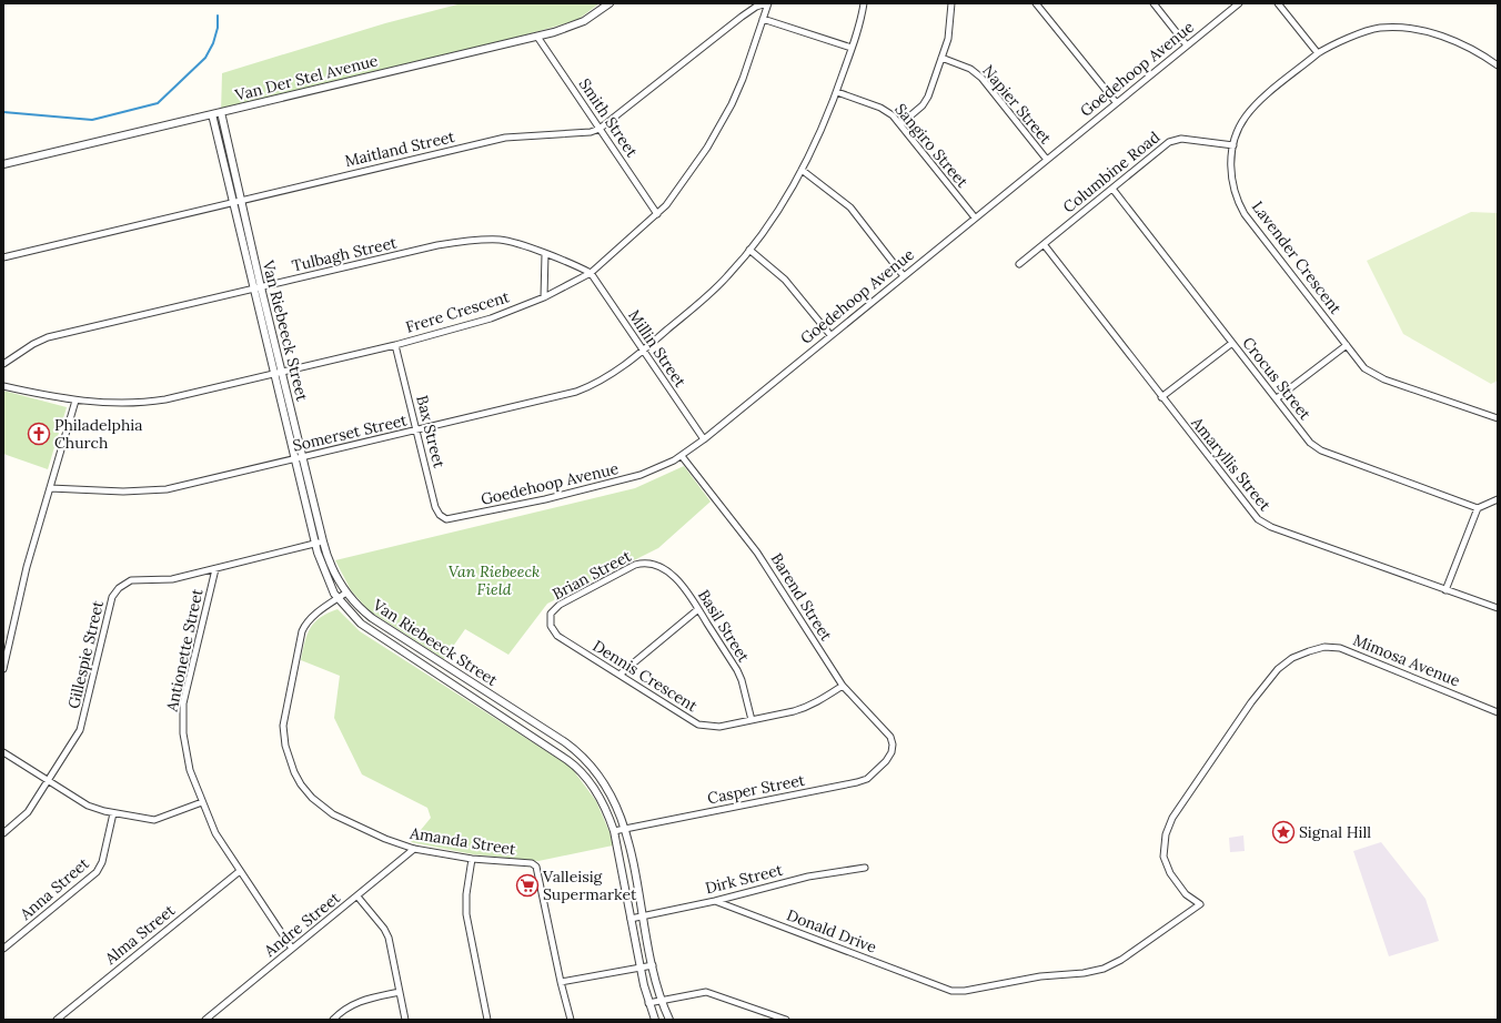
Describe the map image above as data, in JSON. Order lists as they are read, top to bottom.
{
  "streets": {
    "street": [
      "Goedehoop Avenue",
      "Van Der Stel Avenue",
      "Napier Street",
      "Smith Street",
      "Sangiro Street",
      "Maitland Street",
      "Columbine Road",
      "Tulbagh Street",
      "Lavender Crescent",
      "Frere Crescent",
      "Van Riebeeck Street",
      "Millin Street",
      "Crocus Street",
      "Bax Street",
      "Somerset Street",
      "Amaryllis Street",
      "Brian Street",
      "Barend Street",
      "Basil Street",
      "Antionette Street",
      "Gillespie Street",
      "Mimosa Avenue",
      "Dennis Crescent",
      "Casper Street",
      "Amanda Street",
      "Dirk Street",
      "Anna Street",
      "Andre Street",
      "Donald Drive",
      "Alma Street"
    ]
  },
  "crossings": [
    ["Goedehoop Avenue", "Napier Street"],
    ["Goedehoop Avenue", "Sangiro Street"],
    ["Goedehoop Avenue", "Millin Street"],
    ["Goedehoop Avenue", "Bax Street"],
    ["Goedehoop Avenue", "Barend Street"],
    ["Van Der Stel Avenue", "Smith Street"],
    ["Van Der Stel Avenue", "Van Riebeeck Street"],
    ["Smith Street", "Maitland Street"],
    ["Smith Street", "Frere Crescent"],
    ["Sangiro Street", "Somerset Street"],
    ["Maitland Street", "Frere Crescent"],
    ["Maitland Street", "Van Riebeeck Street"],
    ["Columbine Road", "Lavender Crescent"],
    ["Columbine Road", "Crocus Street"],
    ["Columbine Road", "Amaryllis Street"],
    ["Tulbagh Street", "Frere Crescent"],
    ["Tulbagh Street", "Van Riebeeck Street"],
    ["Tulbagh Street", "Millin Street"],
    ["Frere Crescent", "Van Riebeeck Street"],
    ["Frere Crescent", "Millin Street"],
    ["Frere Crescent", "Bax Street"],
    ["Van Riebeeck Street", "Somerset Street"],
    ["Van Riebeeck Street", "Gillespie Street"],
    ["Van Riebeeck Street", "Casper Street"],
    ["Van Riebeeck Street", "Amanda Street"],
    ["Van Riebeeck Street", "Dirk Street"],
    ["Millin Street", "Somerset Street"],
    ["Bax Street", "Somerset Street"],
    ["Brian Street", "Basil Street"],
    ["Brian Street", "Dennis Crescent"],
    ["Barend Street", "Dennis Crescent"],
    ["Barend Street", "Casper Street"],
    ["Basil Street", "Dennis Crescent"],
    ["Antionette Street", "Gillespie Street"],
    ["Antionette Street", "Andre Street"],
    ["Antionette Street", "Alma Street"],
    ["Mimosa Avenue", "Donald Drive"],
    ["Amanda Street", "Andre Street"],
    ["Dirk Street", "Donald Drive"]
  ],
  "parks": ["Van Riebeeck Field"],
  "places": {
    "church": ["Philadelphia Church"],
    "place": ["Signal Hill"],
    "supermarket": ["Valleisig Supermarket"]
  }
}
